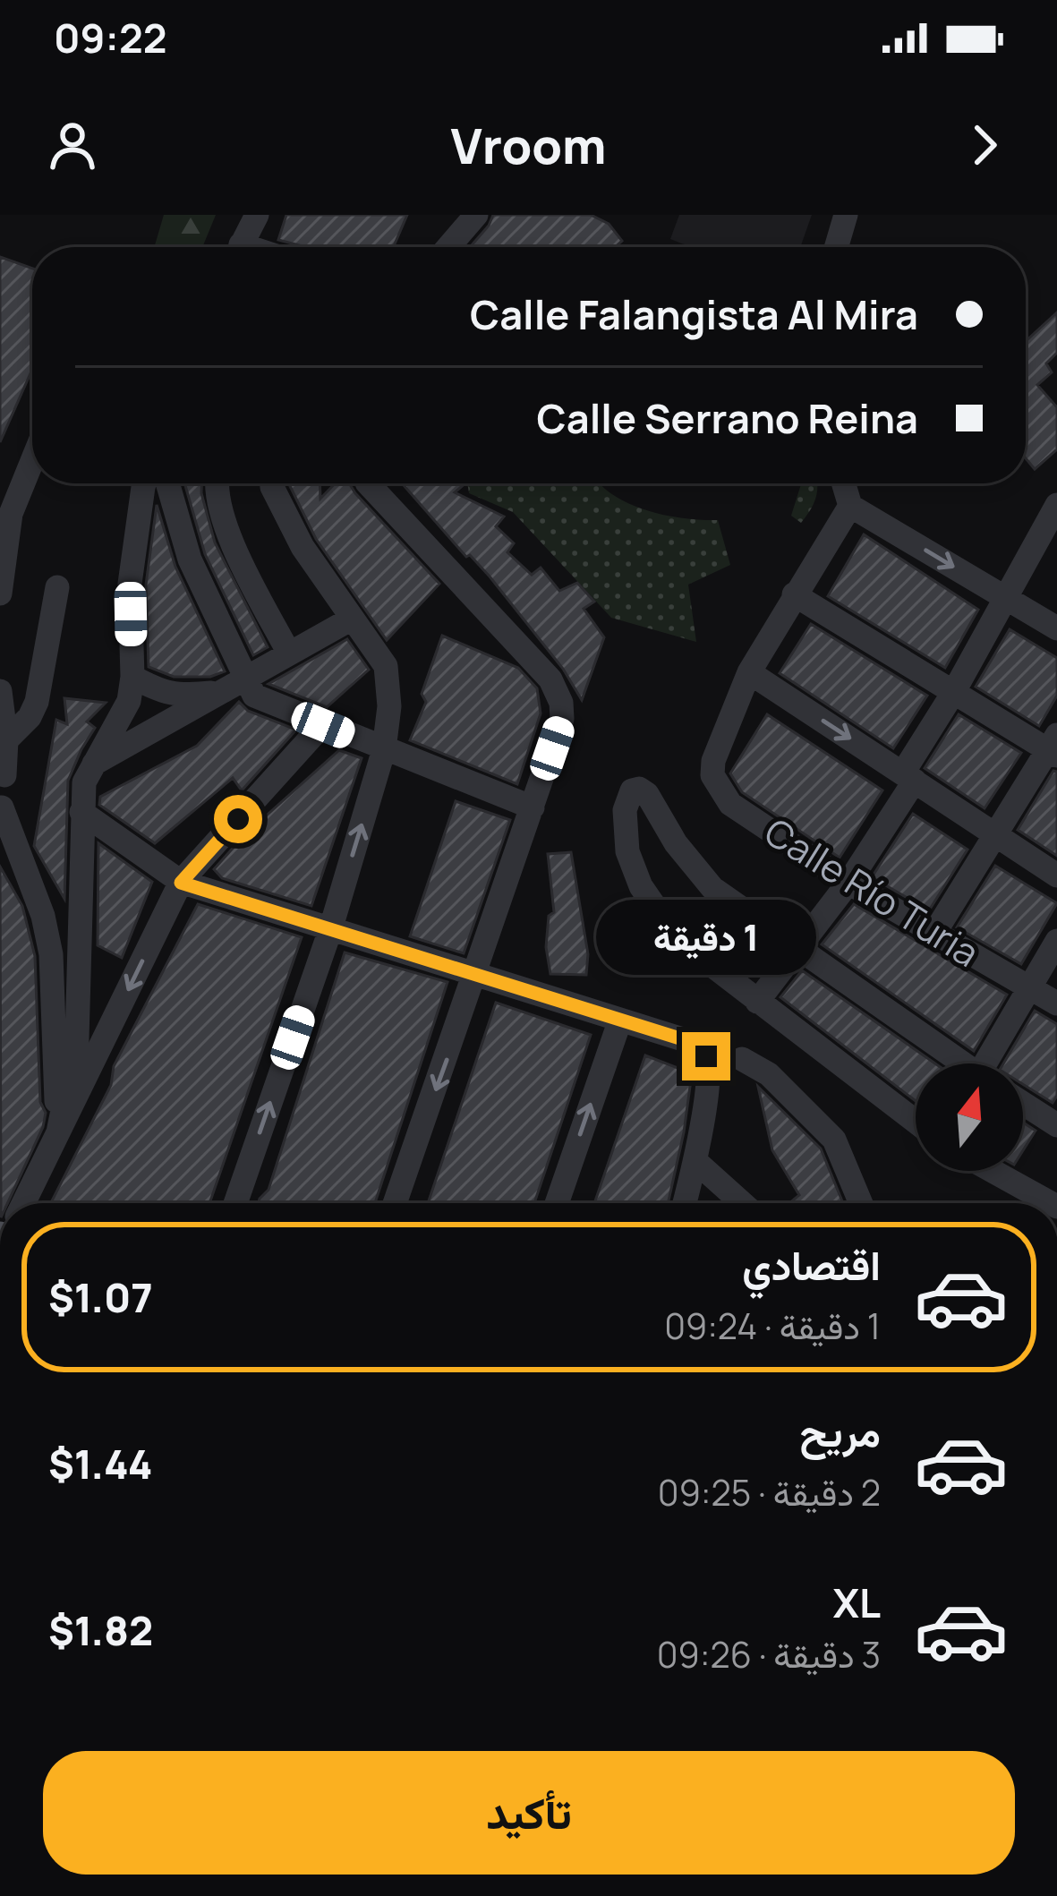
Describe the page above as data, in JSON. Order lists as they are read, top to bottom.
{
  "streets": {
    "street": ["Calle Río Turia"]
  },
  "north": "top",
  "page": {
    "status": "09:22",
    "header": "Vroom",
    "banner": ["Calle Falangista Al Mira", "Calle Serrano Reina"],
    "bubble": "1 دقيقة",
    "list": [
      {
        "name": "اقتصادي",
        "note": "1 دقيقة · 09:24",
        "value": "$1.07"
      },
      {
        "name": "مريح",
        "note": "2 دقيقة · 09:25",
        "value": "$1.44"
      },
      {
        "name": "XL",
        "note": "3 دقيقة · 09:26",
        "value": "$1.82"
      }
    ],
    "buttons": "تأكيد"
  }
}
